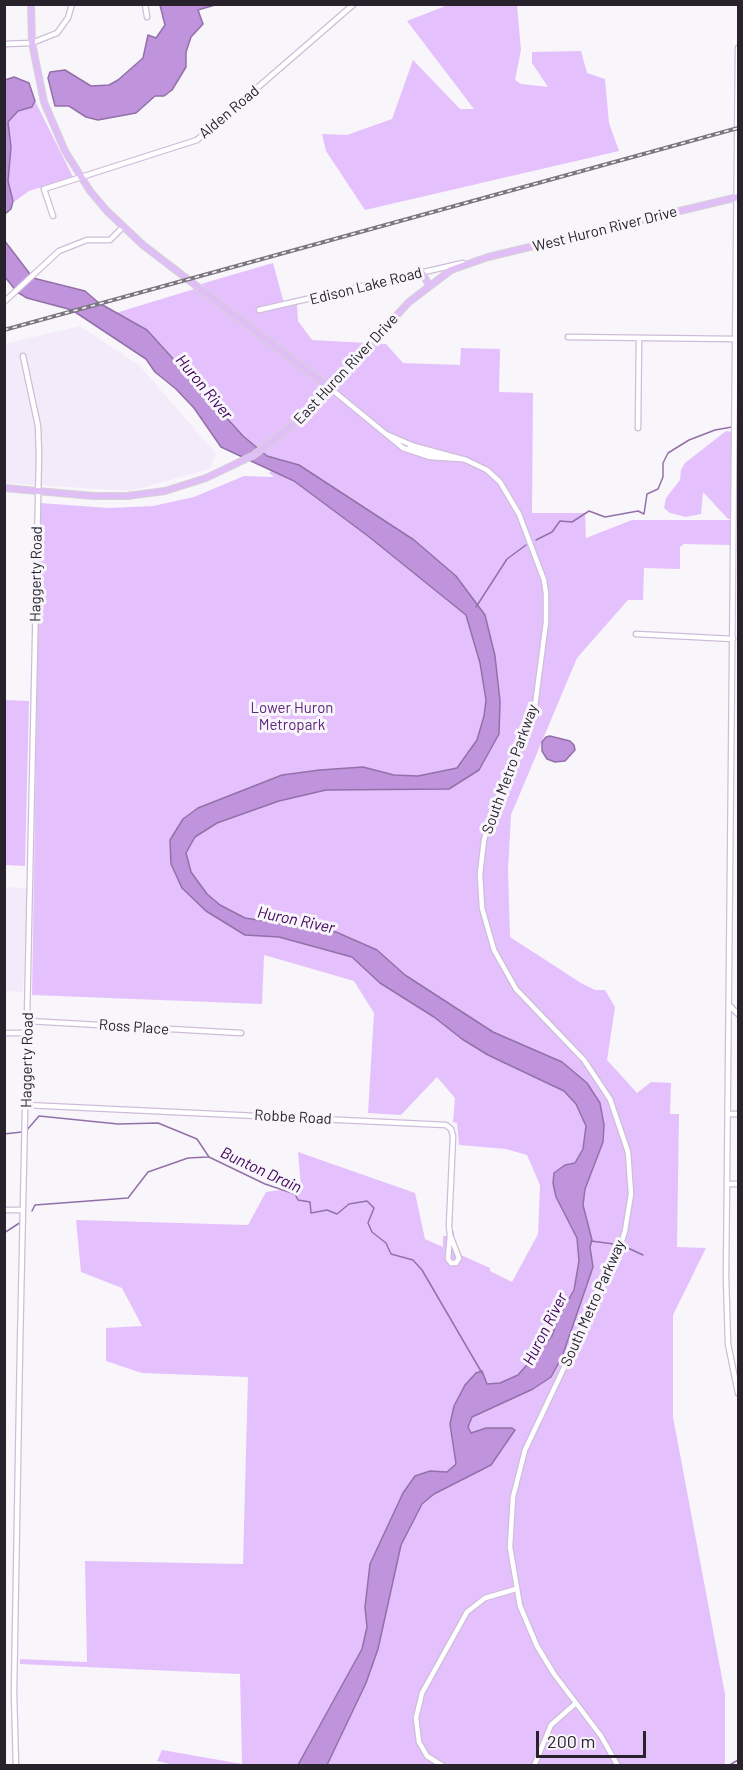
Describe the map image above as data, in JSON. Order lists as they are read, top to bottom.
{
  "streets": {
    "main road": ["West Huron River Drive", "East Huron River Drive"],
    "street": [
      "Alden Road",
      "Edison Lake Road",
      "Haggerty Road",
      "South Metro Parkway",
      "Ross Place",
      "Robbe Road"
    ]
  },
  "crossings": [
    ["West Huron River Drive", "Edison Lake Road"],
    ["West Huron River Drive", "East Huron River Drive"],
    ["Edison Lake Road", "East Huron River Drive"],
    ["East Huron River Drive", "Haggerty Road"],
    ["East Huron River Drive", "South Metro Parkway"],
    ["Haggerty Road", "Ross Place"],
    ["Haggerty Road", "Robbe Road"]
  ],
  "water": ["Huron River", "Bunton Drain"],
  "parks": ["Lower Huron Metropark"],
  "scale_bar": "200 m"
}
